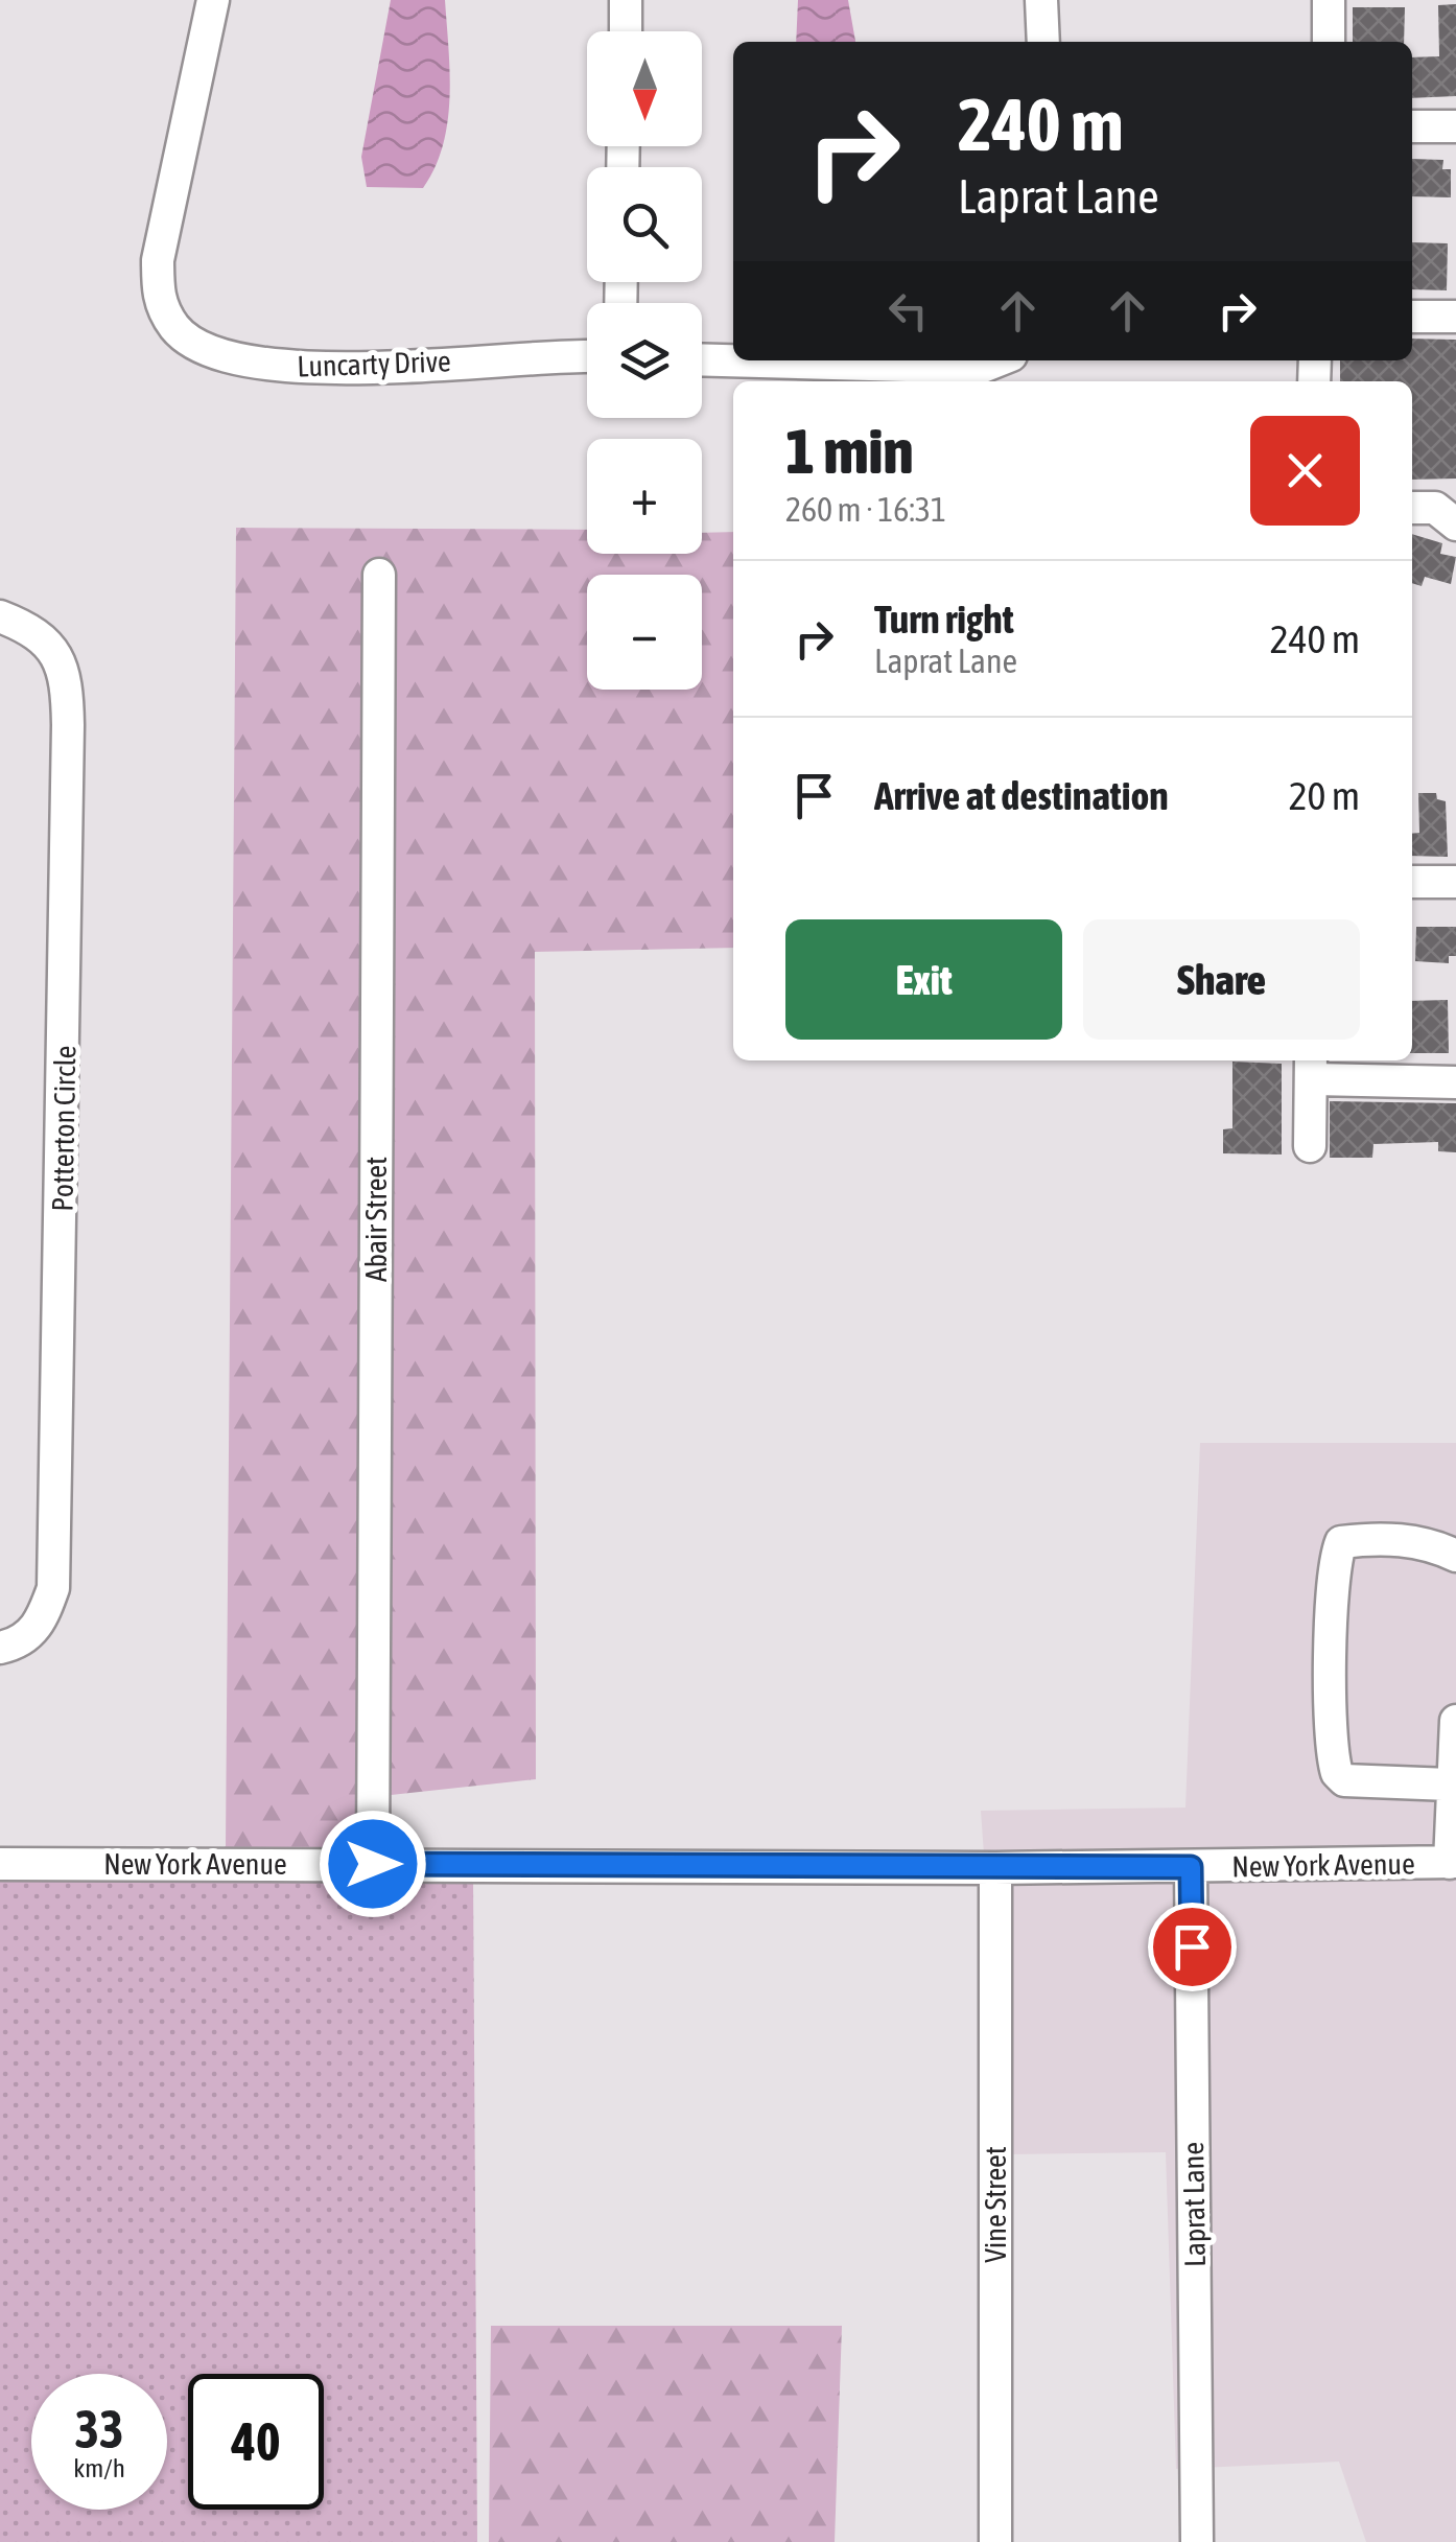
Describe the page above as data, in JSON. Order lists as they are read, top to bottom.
{
  "streets": {
    "street": [
      "Luncarty Drive",
      "Potterton Circle",
      "Abair Street",
      "New York Avenue",
      "Vine Street",
      "Laprat Lane"
    ]
  },
  "crossings": [
    ["Abair Street", "New York Avenue"],
    ["New York Avenue", "Vine Street"],
    ["New York Avenue", "Laprat Lane"]
  ],
  "north": "bottom",
  "page": {
    "map_buttons": ["+", "−"],
    "turn": ["240 m", "Laprat Lane"],
    "heading": ["1 min", "260 m · 16:31"],
    "list": [
      {
        "name": "Turn right",
        "note": "Laprat Lane",
        "value": "240 m"
      },
      {
        "name": "Arrive at destination",
        "value": "20 m"
      }
    ],
    "buttons": ["Exit", "Share"],
    "speed": "33 km/h",
    "limit": "40"
  }
}
